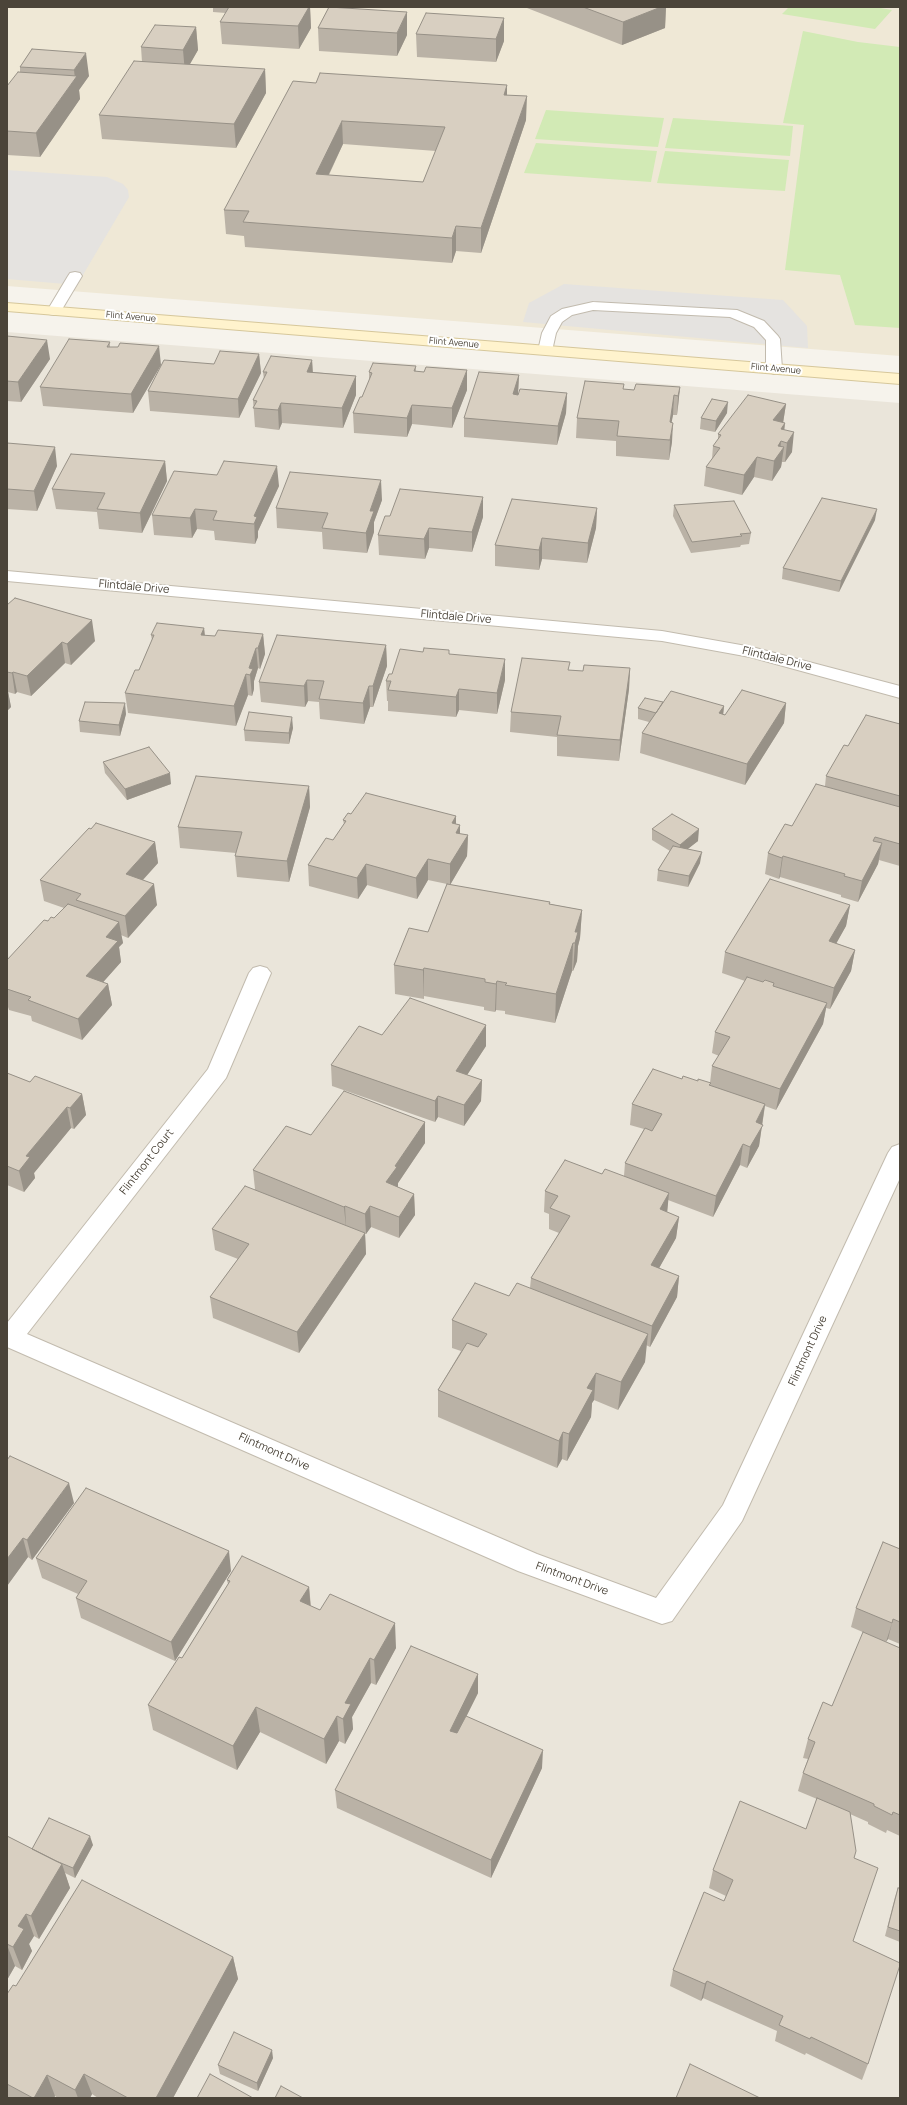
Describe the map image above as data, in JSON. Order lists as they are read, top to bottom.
{
  "streets": {
    "street": [
      "Flint Avenue",
      "Flintdale Drive",
      "Flintmont Court",
      "Flintmont Drive"
    ]
  },
  "crossings": [
    ["Flintmont Court", "Flintmont Drive"]
  ]
}
